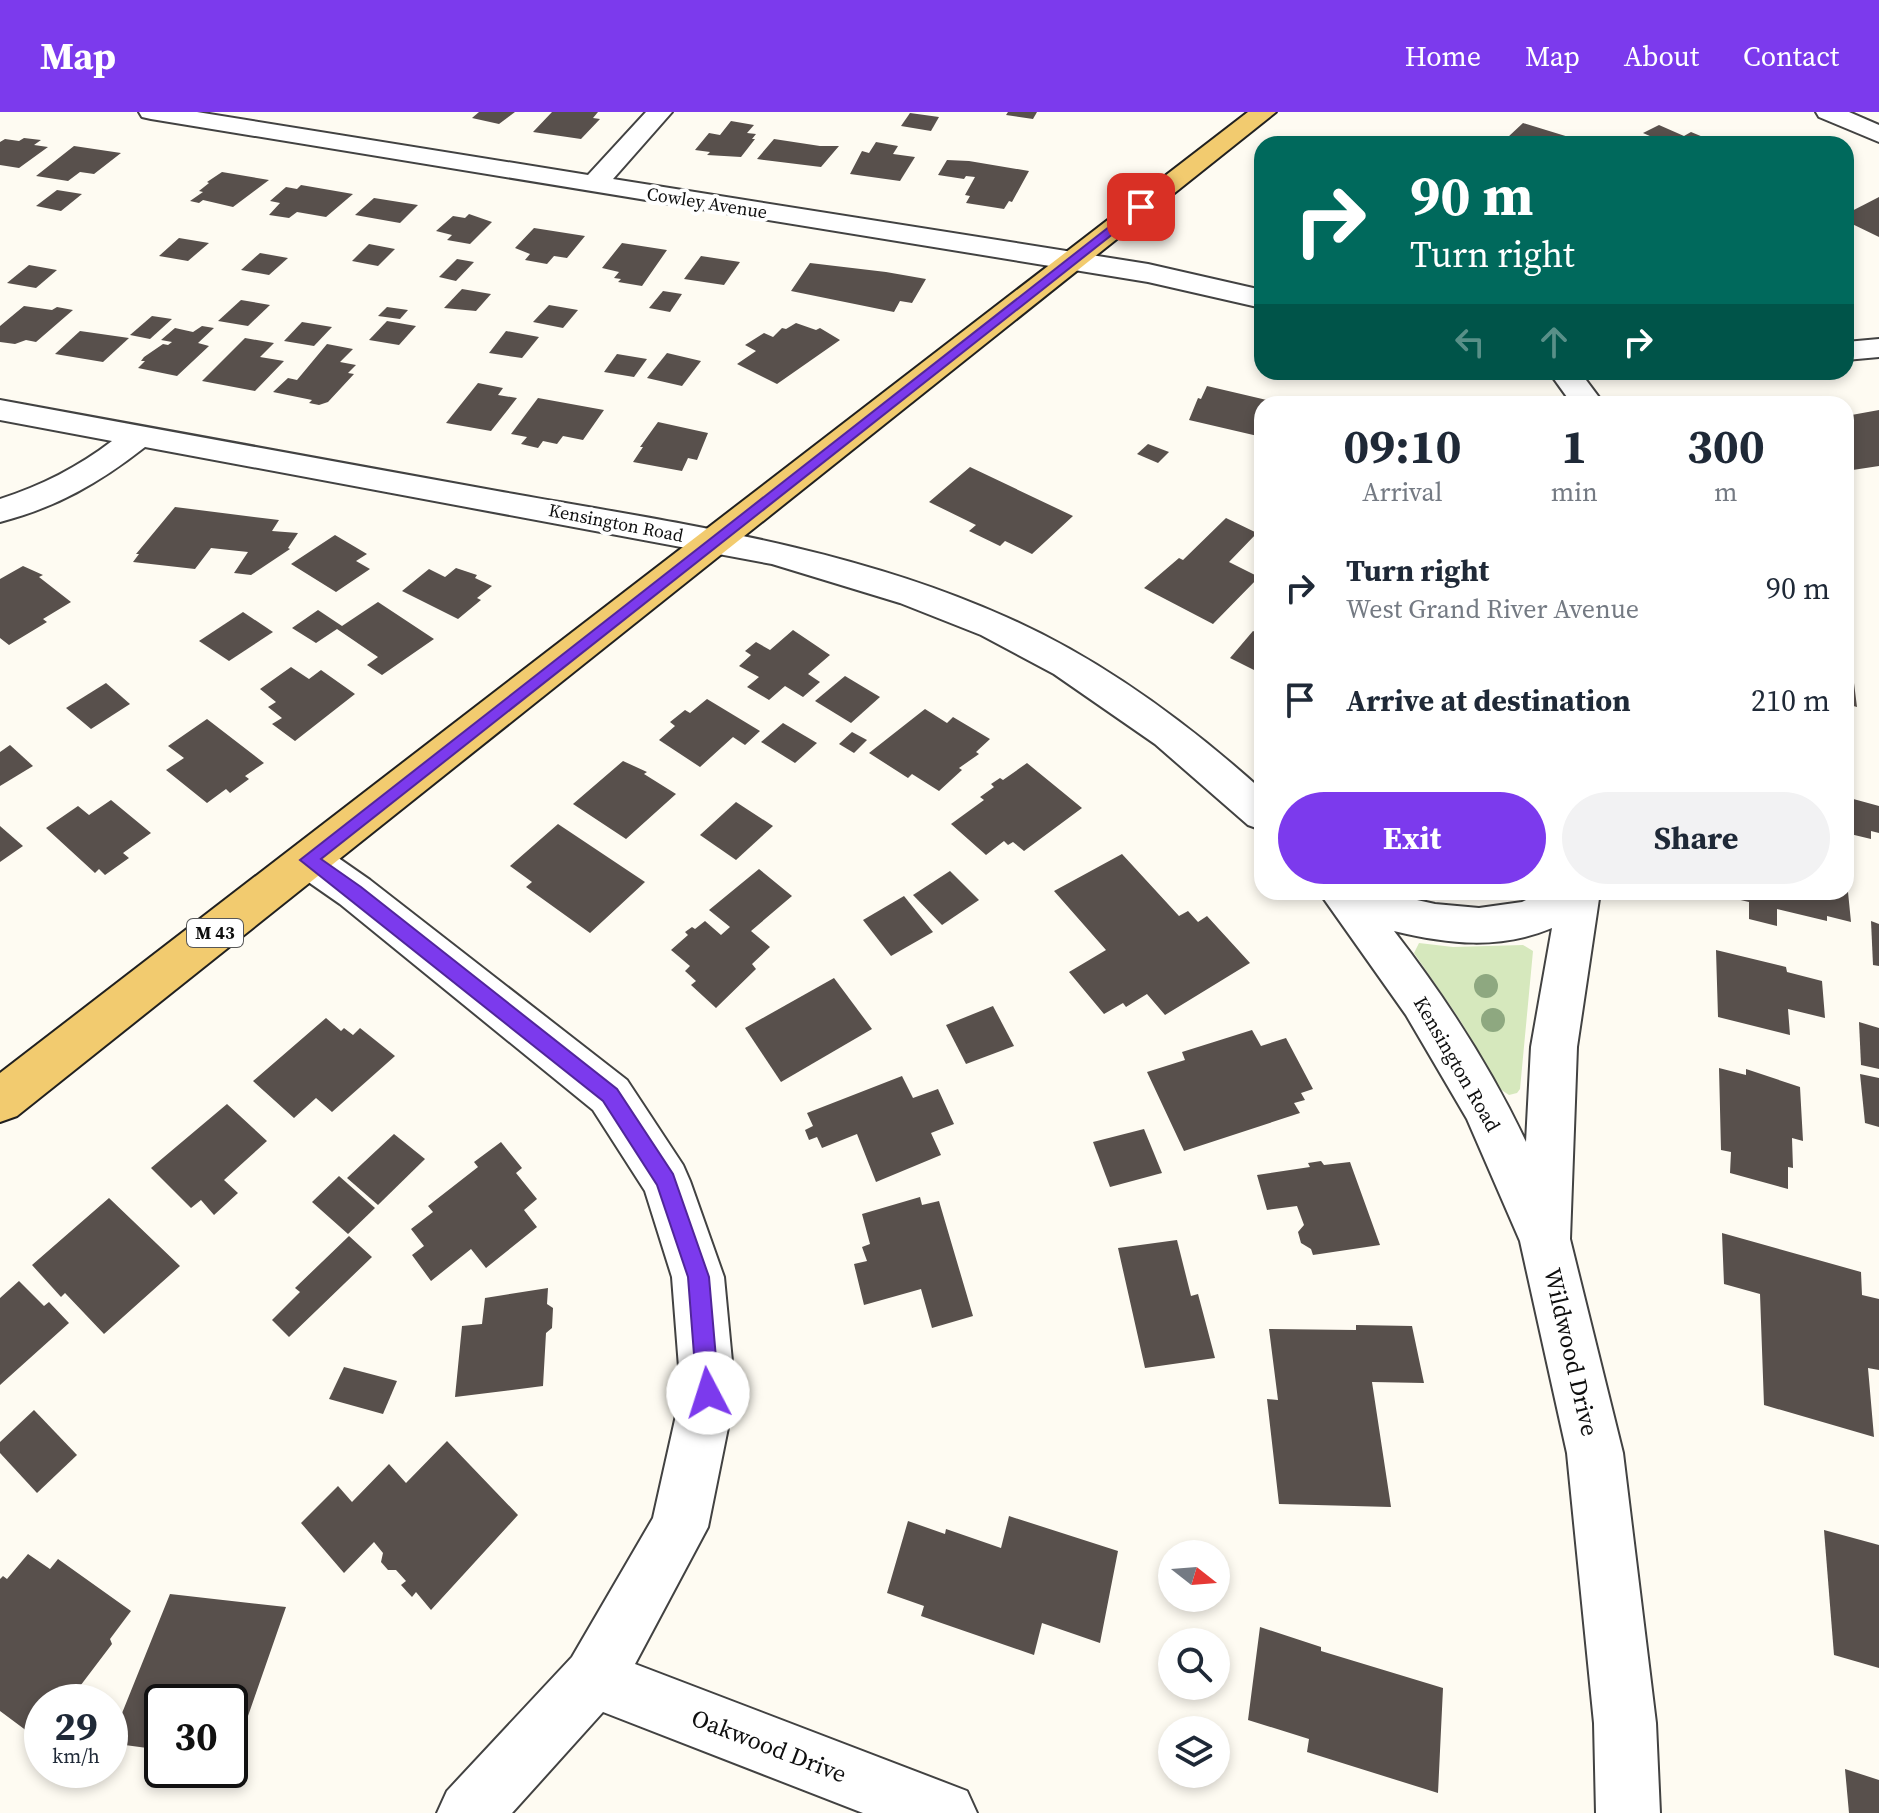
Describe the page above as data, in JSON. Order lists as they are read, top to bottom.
{
  "streets": {
    "main road": ["M 43"],
    "street": [
      "Cowley Avenue",
      "Kensington Road",
      "Wildwood Drive",
      "Oakwood Drive"
    ]
  },
  "crossings": [
    ["Cowley Avenue", "M 43"],
    ["Kensington Road", "M 43"],
    ["Kensington Road", "Wildwood Drive"]
  ],
  "north": "right",
  "page": {
    "header": "Map",
    "nav": [
      "Home",
      "Map",
      "About",
      "Contact"
    ],
    "turn": ["90 m", "Turn right"],
    "eta": [
      "09:10",
      "Arrival",
      "1",
      "min",
      "300",
      "m"
    ],
    "list": [
      {
        "name": "Turn right",
        "note": "West Grand River Avenue",
        "value": "90 m"
      },
      {
        "name": "Arrive at destination",
        "value": "210 m"
      }
    ],
    "buttons": ["Exit", "Share"],
    "speed": "29 km/h",
    "limit": "30"
  }
}
